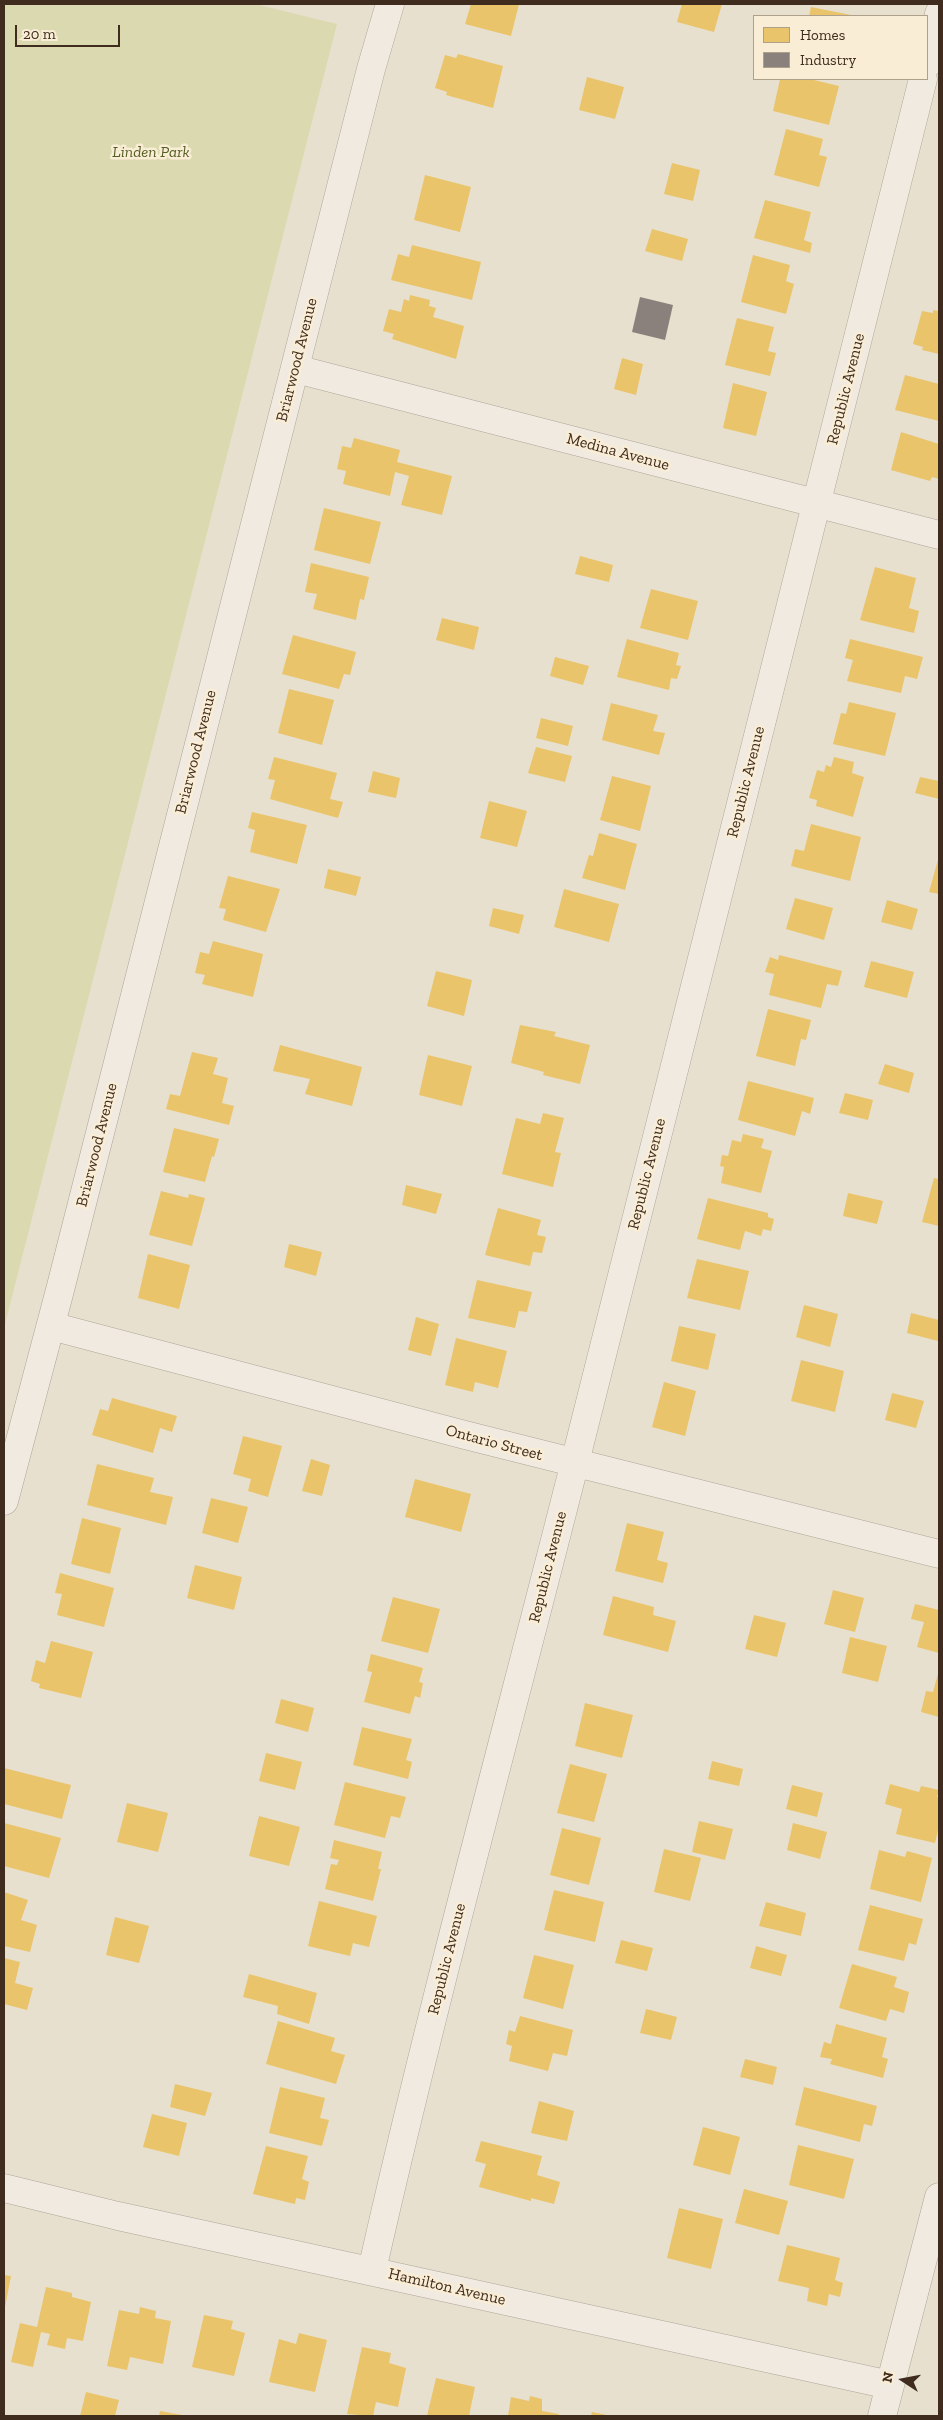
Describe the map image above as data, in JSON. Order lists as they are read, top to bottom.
{
  "streets": {
    "street": [
      "Briarwood Avenue",
      "Republic Avenue",
      "Medina Avenue",
      "Ontario Street",
      "Hamilton Avenue"
    ]
  },
  "crossings": [
    ["Briarwood Avenue", "Medina Avenue"],
    ["Briarwood Avenue", "Ontario Street"],
    ["Republic Avenue", "Medina Avenue"],
    ["Republic Avenue", "Ontario Street"],
    ["Republic Avenue", "Hamilton Avenue"]
  ],
  "parks": ["Linden Park"],
  "legend": ["Homes", "Industry"],
  "scale_bar": "20 m",
  "north": "left"
}
